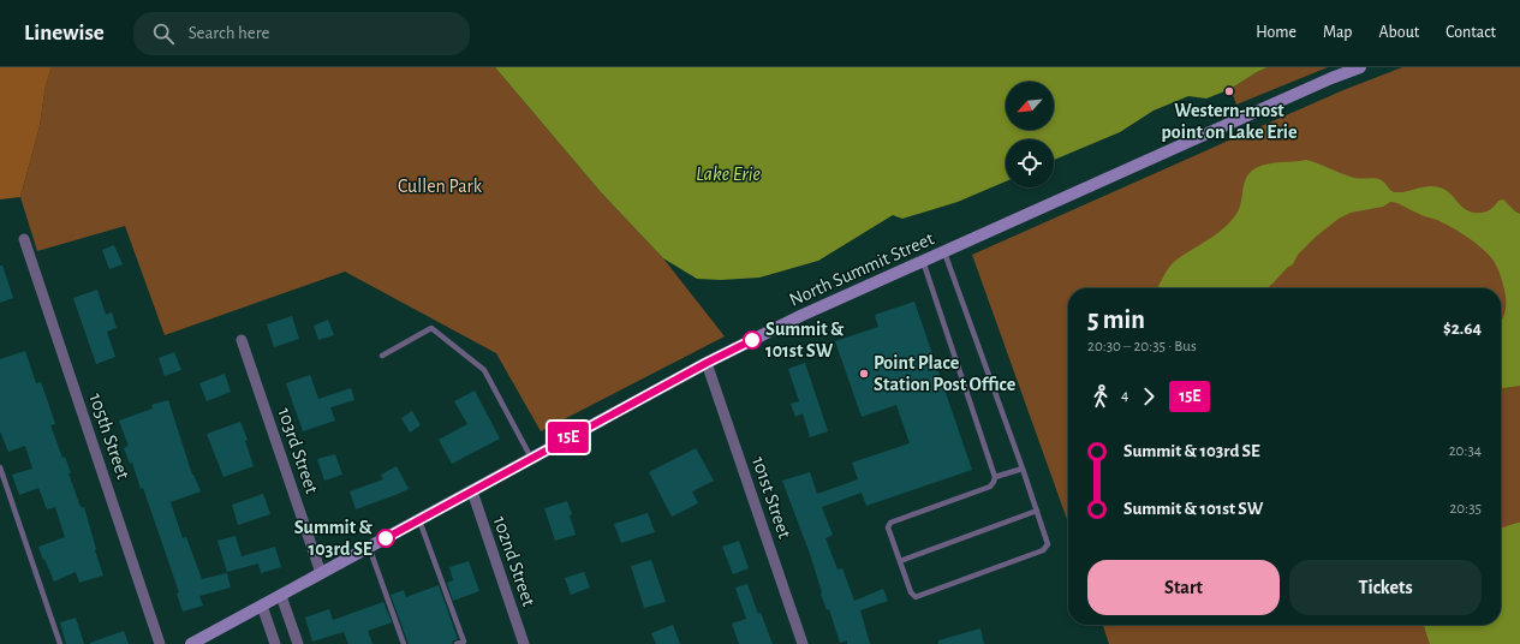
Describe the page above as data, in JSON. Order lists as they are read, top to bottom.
{
  "streets": {
    "main road": ["North Summit Street"],
    "street": [
      "105th Street",
      "103rd Street",
      "101st Street",
      "102nd Street"
    ]
  },
  "crossings": [
    ["North Summit Street", "103rd Street"],
    ["North Summit Street", "101st Street"],
    ["North Summit Street", "102nd Street"]
  ],
  "water": ["Lake Erie"],
  "parks": ["Cullen Park"],
  "places": [
    "Western-most point on Lake Erie",
    "Summit & 101st SW",
    "Point Place Station Post Office",
    "Summit & 103rd SE"
  ],
  "lines": ["bus line 15E"],
  "north": "bottom left",
  "page": {
    "header": "Linewise",
    "search": "Search here",
    "nav": [
      "Home",
      "Map",
      "About",
      "Contact"
    ],
    "on_map": "15E",
    "heading": ["5 min", "20:30 – 20:35 · Bus", "$2.64"],
    "legs": ["4", "15E"],
    "list": [
      {
        "name": "Summit & 103rd SE",
        "value": "20:34"
      },
      {
        "name": "Summit & 101st SW",
        "value": "20:35"
      }
    ],
    "buttons": ["Start", "Tickets"]
  }
}
